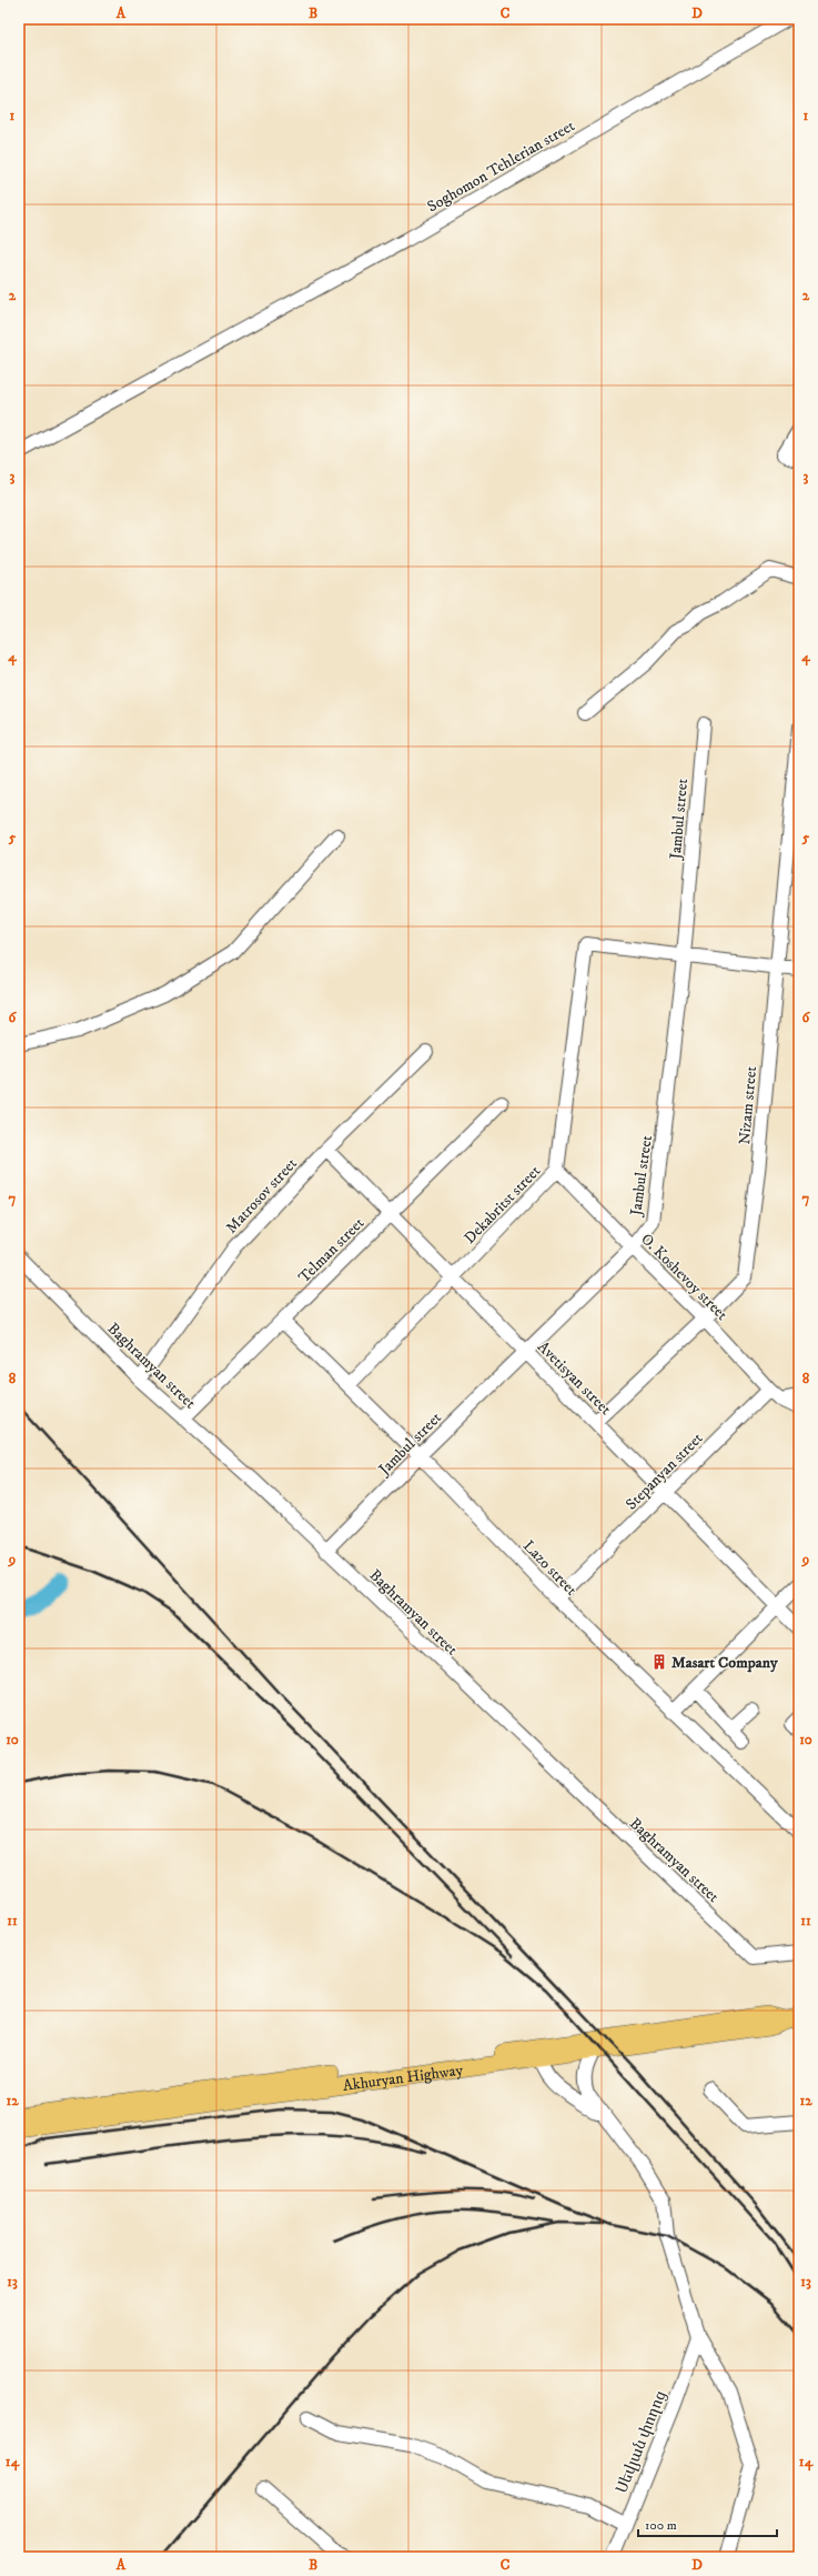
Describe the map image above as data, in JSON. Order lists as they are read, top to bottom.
{
  "streets": {
    "main road": ["Akhuryan Highway"],
    "street": [
      "Soghomon Tehlerian street",
      "Jambul street",
      "Nizam street",
      "Matrosov street",
      "Dekabritst street",
      "Telman street",
      "O. Koshevoy street",
      "Baghramyan street",
      "Avetisyan street",
      "Stepanyan street",
      "Lazo street",
      "Սեվյան փողոց"
    ]
  },
  "crossings": [
    ["Jambul street", "Dekabritst street"],
    ["Jambul street", "O. Koshevoy street"],
    ["Jambul street", "Baghramyan street"],
    ["Jambul street", "Avetisyan street"],
    ["Jambul street", "Lazo street"],
    ["Nizam street", "O. Koshevoy street"],
    ["Nizam street", "Avetisyan street"],
    ["Matrosov street", "Baghramyan street"],
    ["Matrosov street", "Avetisyan street"],
    ["Dekabritst street", "O. Koshevoy street"],
    ["Dekabritst street", "Avetisyan street"],
    ["Dekabritst street", "Lazo street"],
    ["Telman street", "Baghramyan street"],
    ["Telman street", "Avetisyan street"],
    ["Telman street", "Lazo street"],
    ["O. Koshevoy street", "Stepanyan street"],
    ["Avetisyan street", "Stepanyan street"],
    ["Stepanyan street", "Lazo street"]
  ],
  "places": {
    "building": ["Masart Company"]
  },
  "scale_bar": "100 m",
  "grid": {
    "columns": [
      "A",
      "B",
      "C",
      "D"
    ],
    "rows": [
      "1",
      "2",
      "3",
      "4",
      "5",
      "6",
      "7",
      "8",
      "9",
      "10",
      "11",
      "12",
      "13",
      "14"
    ]
  }
}
